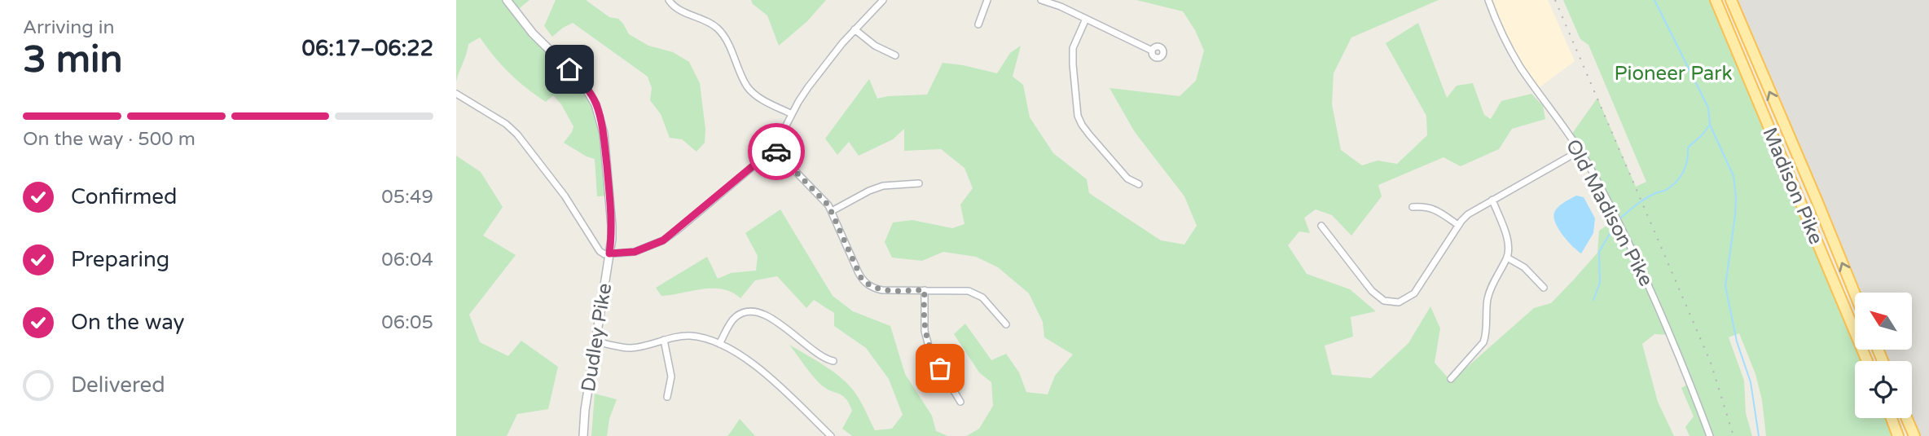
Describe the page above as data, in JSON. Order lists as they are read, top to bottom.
{
  "streets": {
    "main road": ["Madison Pike"],
    "street": ["Old Madison Pike", "Dudley Pike"]
  },
  "parks": ["Pioneer Park"],
  "north": "top left",
  "page": {
    "heading": ["3 min", "Arriving in", "06:17–06:22"],
    "bar": "On the way · 500 m",
    "list": [
      ["Confirmed", "05:49"],
      ["Preparing", "06:04"],
      ["On the way", "06:05"],
      "Delivered"
    ]
  }
}
